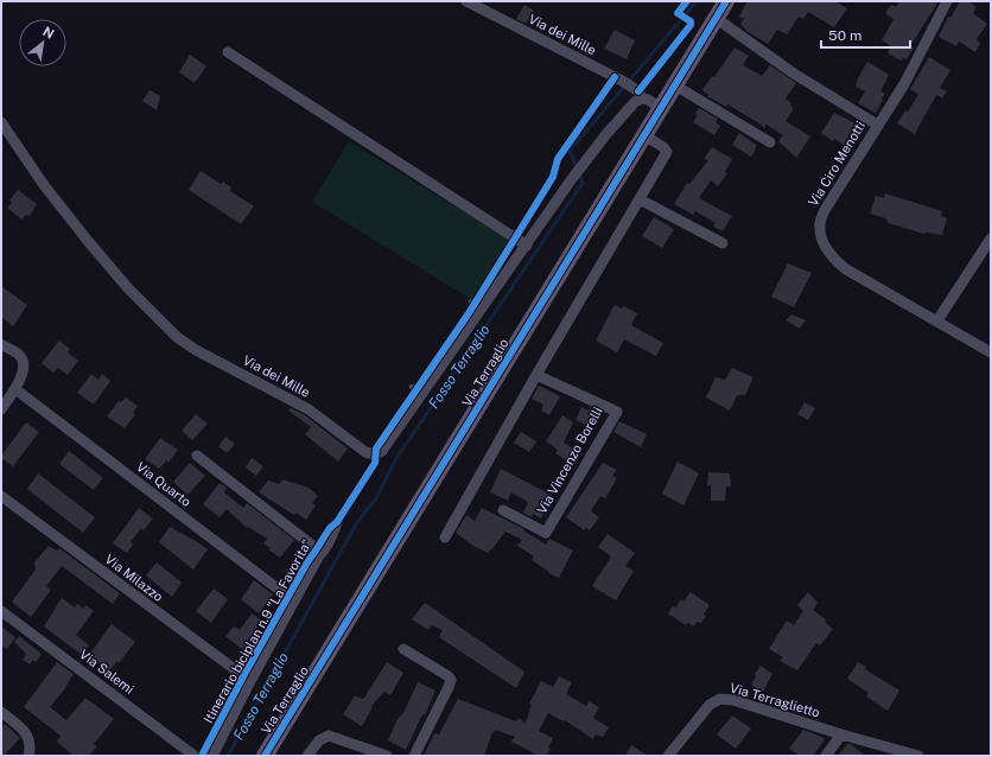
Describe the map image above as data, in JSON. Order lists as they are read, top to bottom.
{
  "streets": {
    "main road": ["Via Terraglio"],
    "street": [
      "Via dei Mille",
      "Via Ciro Menotti",
      "Via Vincenzo Borelli",
      "Via Quarto",
      "Via Milazzo",
      "Via Salemi",
      "Via Terraglietto"
    ],
    "cycle path": ["Itinerario biciplan n.9 \"La Favorita\""]
  },
  "crossings": [
    ["Via dei Mille", "Via Terraglio"]
  ],
  "water": ["Fosso Terraglio"],
  "scale_bar": "50 m",
  "north": "top right"
}
